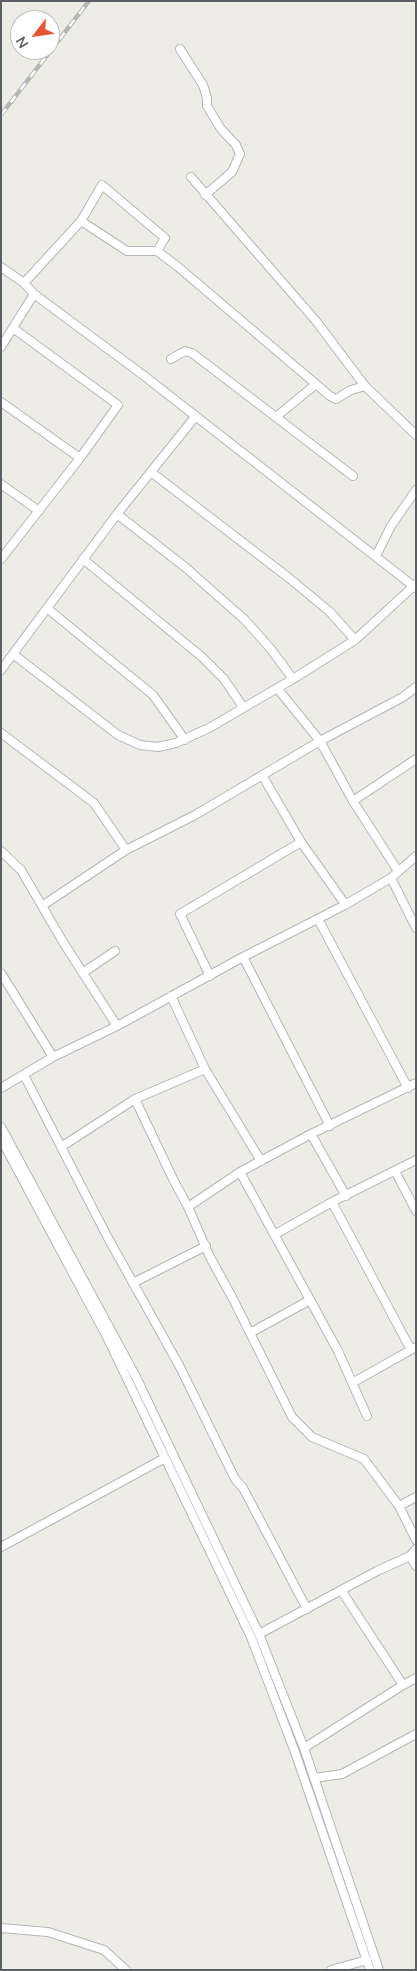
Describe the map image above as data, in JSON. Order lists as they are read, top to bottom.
{
  "north": "bottom left"
}
